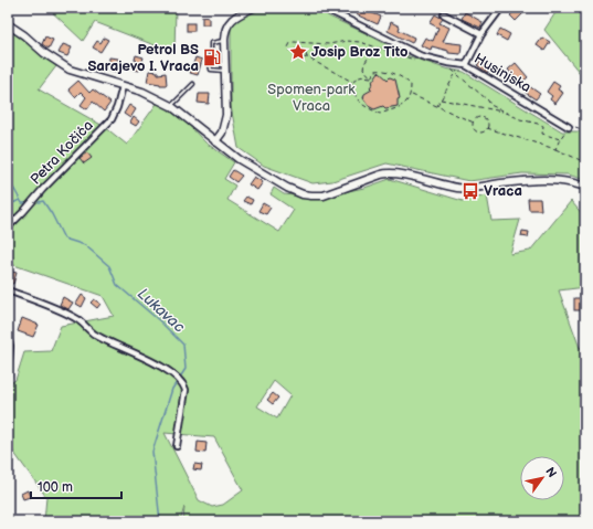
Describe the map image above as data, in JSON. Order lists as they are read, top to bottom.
{
  "streets": {
    "street": ["Husinjska", "Petra Kočića"]
  },
  "water": ["Lukavac"],
  "parks": ["Spomen-park Vraca"],
  "places": {
    "place": ["Josip Broz Tito"],
    "fuel station": ["Petrol BS Sarajevo I. Vraca"],
    "bus stop": ["Vraca"]
  },
  "scale_bar": "100 m",
  "north": "top right"
}
